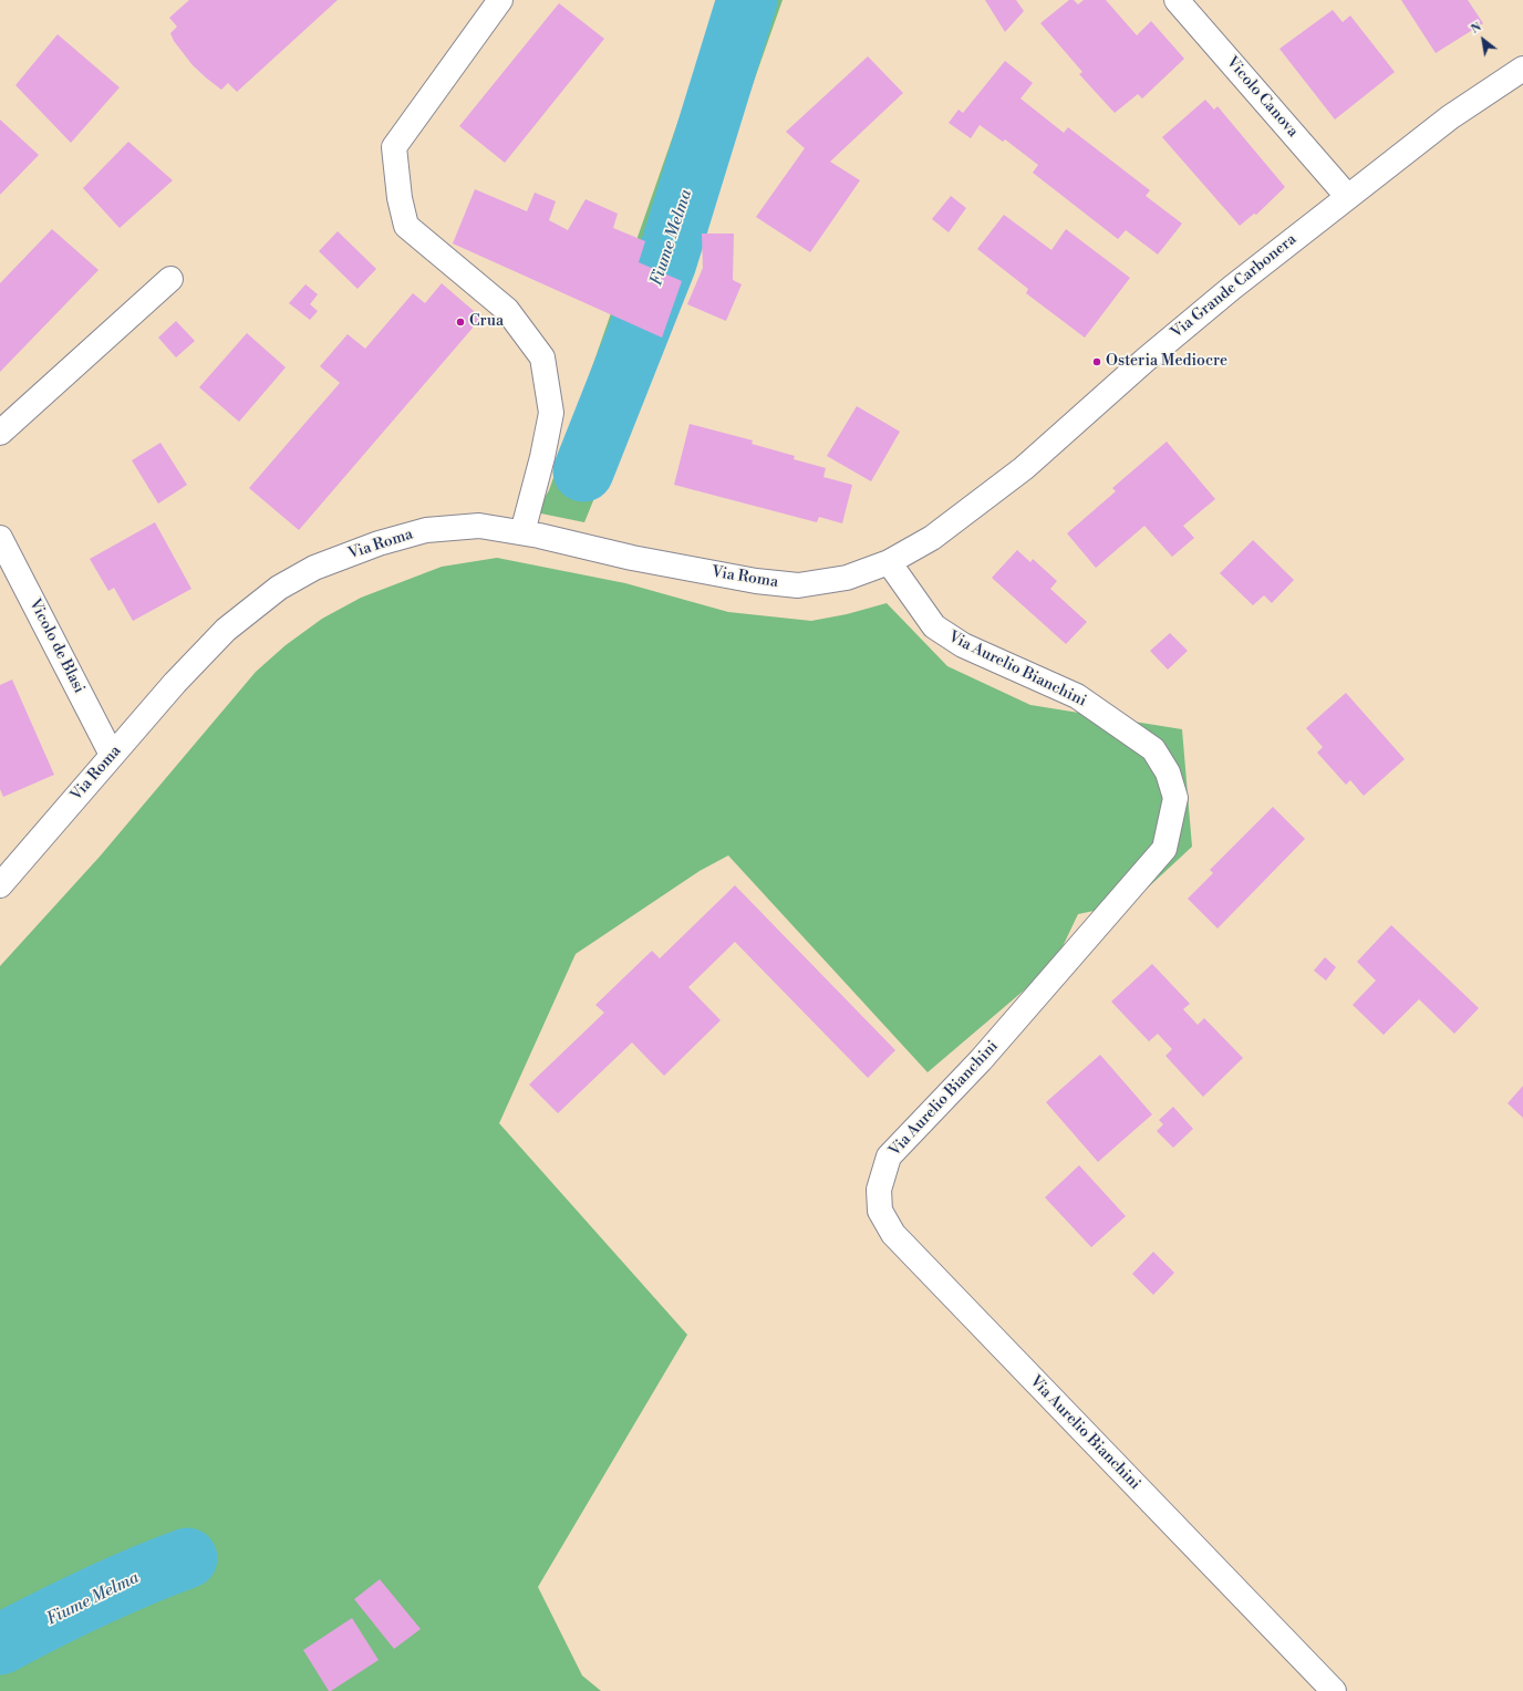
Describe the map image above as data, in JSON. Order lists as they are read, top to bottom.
{
  "streets": {
    "street": [
      "Vicolo Canova",
      "Via Grande Carbonera",
      "Via Roma",
      "Vicolo de Blasi",
      "Via Aurelio Bianchini"
    ]
  },
  "crossings": [
    ["Vicolo Canova", "Via Grande Carbonera"],
    ["Via Grande Carbonera", "Via Roma"],
    ["Via Grande Carbonera", "Via Aurelio Bianchini"],
    ["Via Roma", "Vicolo de Blasi"],
    ["Via Roma", "Via Aurelio Bianchini"]
  ],
  "water": ["Fiume Melma"],
  "places": ["Crua", "Osteria Mediocre"],
  "north": "top left"
}
